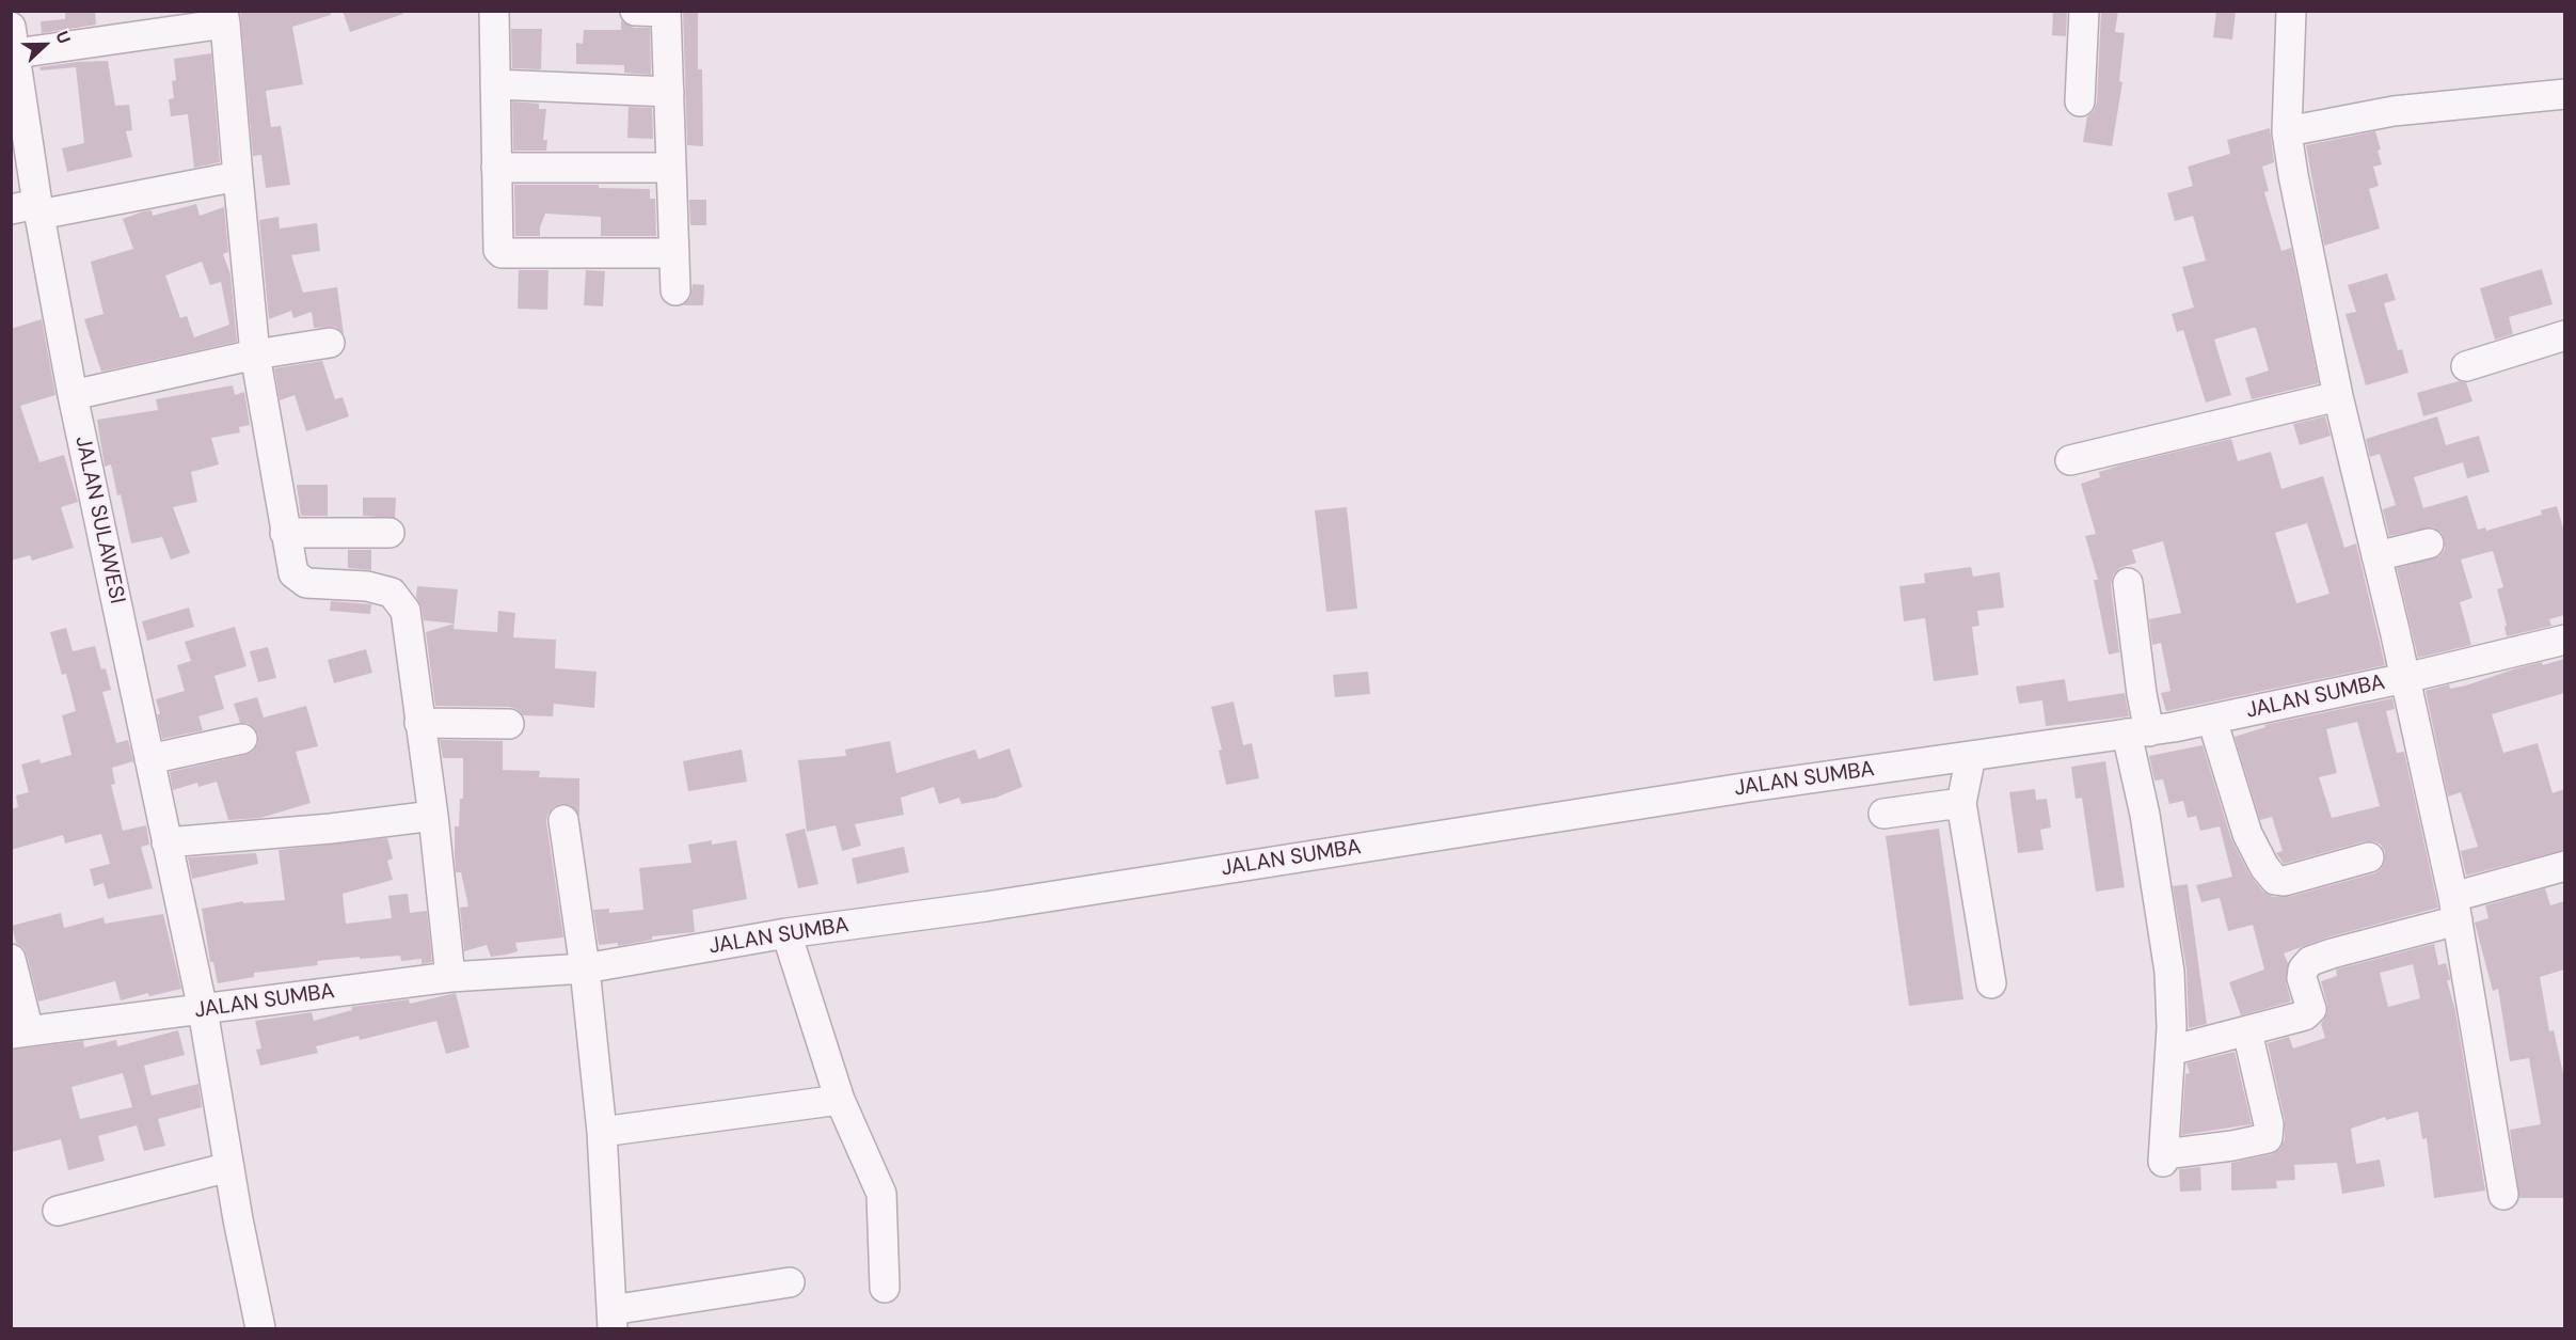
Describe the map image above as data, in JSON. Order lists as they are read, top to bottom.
{
  "streets": {
    "street": ["JALAN SULAWESI", "JALAN SUMBA"]
  },
  "crossings": [
    ["JALAN SULAWESI", "JALAN SUMBA"]
  ],
  "north": "right"
}
